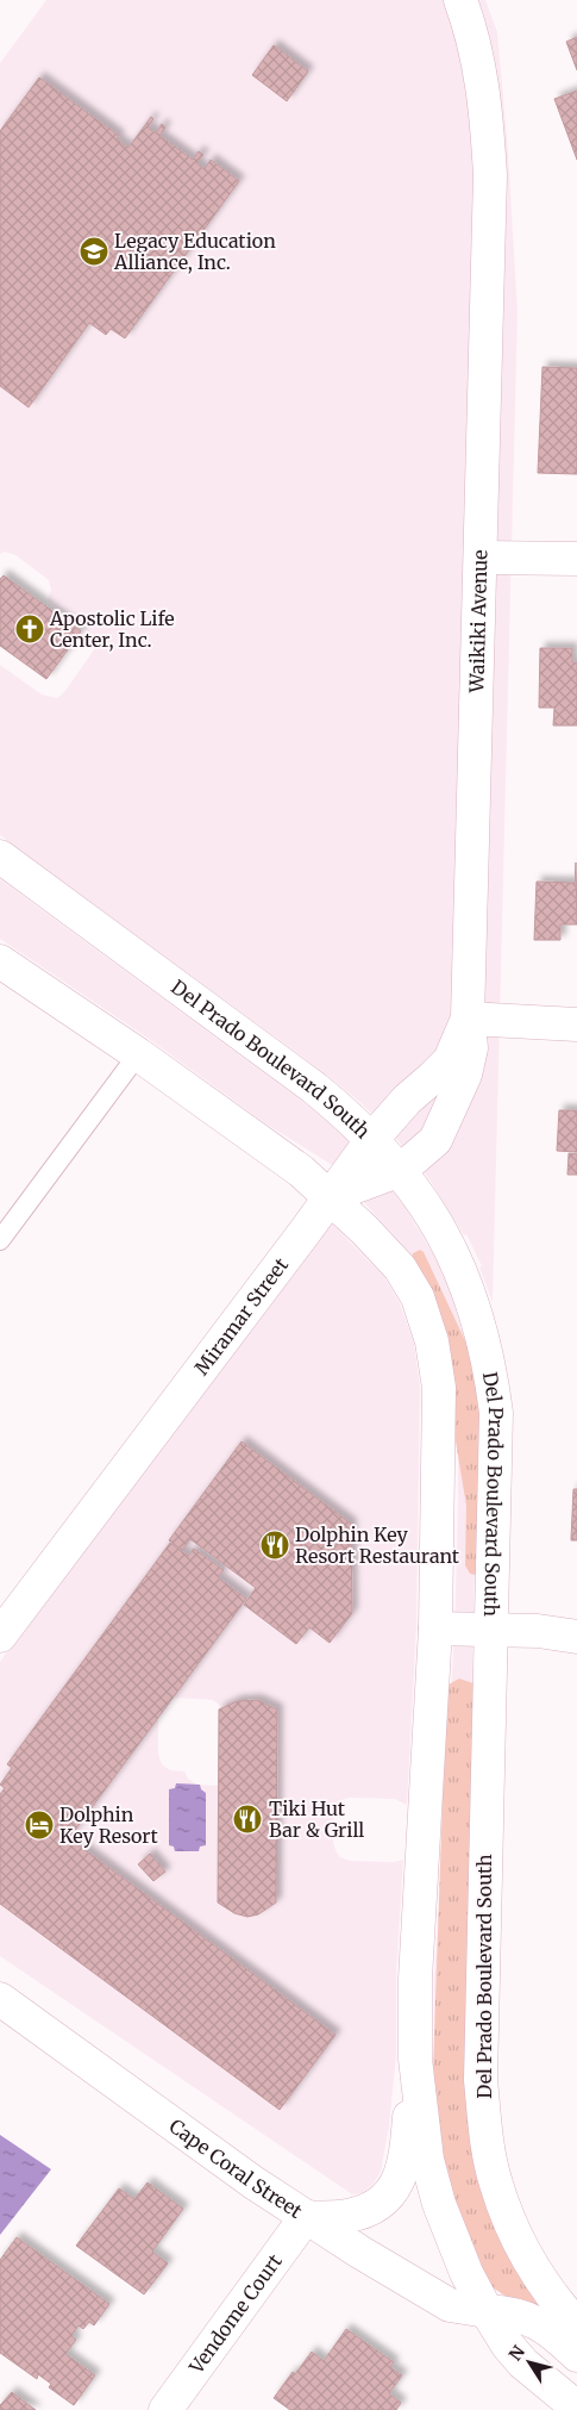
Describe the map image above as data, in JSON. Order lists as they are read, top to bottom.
{
  "streets": {
    "street": [
      "Waikiki Avenue",
      "Del Prado Boulevard South",
      "Miramar Street",
      "Cape Coral Street",
      "Vendome Court"
    ]
  },
  "crossings": [
    ["Waikiki Avenue", "Del Prado Boulevard South"],
    ["Waikiki Avenue", "Miramar Street"],
    ["Cape Coral Street", "Vendome Court"]
  ],
  "places": {
    "school or university": ["Legacy Education Alliance, Inc."],
    "church": ["Apostolic Life Center, Inc."],
    "restaurant": ["Dolphin Key Resort Restaurant", "Tiki Hut Bar & Grill"],
    "hotel": ["Dolphin Key Resort"]
  },
  "north": "top left"
}
